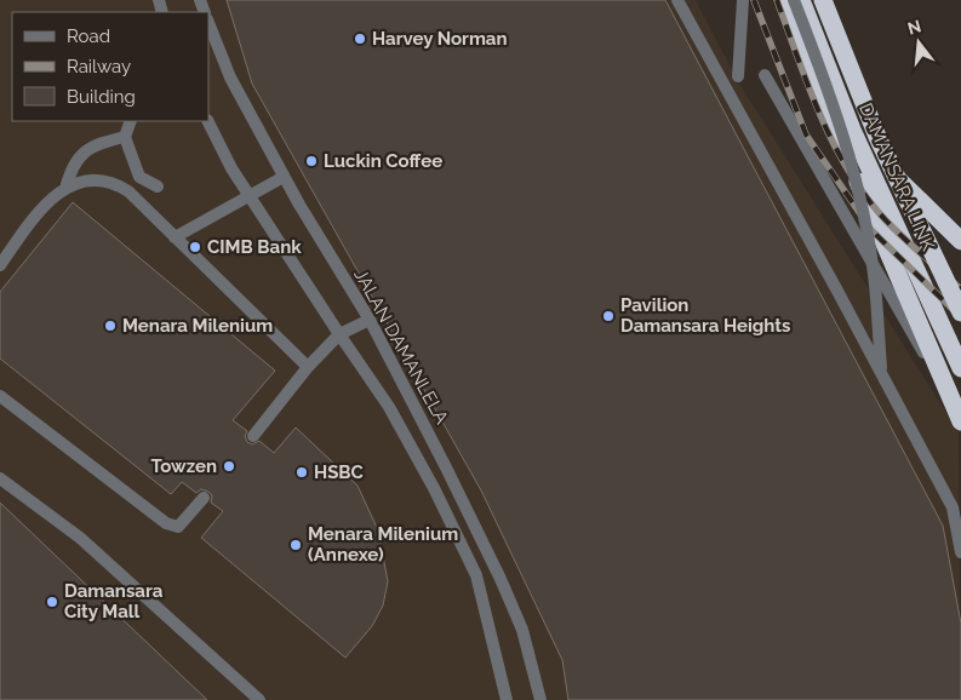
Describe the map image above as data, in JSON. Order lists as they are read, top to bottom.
{
  "streets": {
    "highway": ["DAMANSARA LINK"],
    "street": ["JALAN DAMANLELA"]
  },
  "places": [
    "Harvey Norman",
    "Luckin Coffee",
    "CIMB Bank",
    "Pavilion Damansara Heights",
    "Menara Milenium",
    "Towzen",
    "HSBC",
    "Menara Milenium (Annexe)",
    "Damansara City Mall"
  ],
  "legend": ["Road", "Railway", "Building"],
  "north": "top"
}
